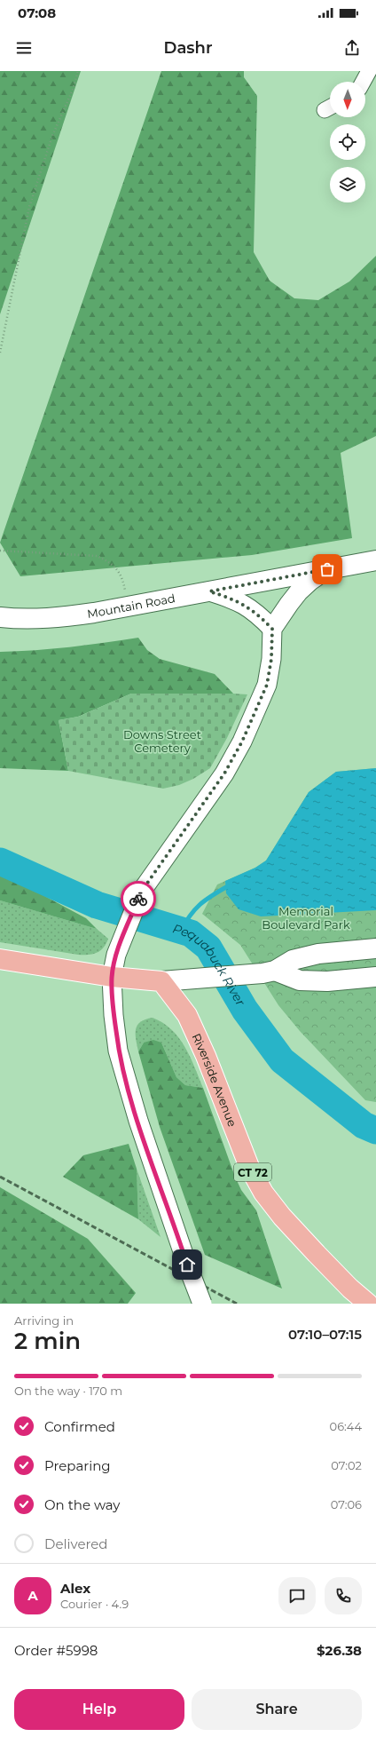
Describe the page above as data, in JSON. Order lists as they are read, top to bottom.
{
  "streets": {
    "highway": ["Riverside Avenue", "CT 72"],
    "main road": ["Mountain Road"]
  },
  "water": ["Pequabuck River"],
  "parks": ["Downs Street Cemetery", "Memorial Boulevard Park"],
  "north": "bottom",
  "page": {
    "status": "07:08",
    "header": "Dashr",
    "heading": ["2 min", "Arriving in", "07:10–07:15"],
    "panel": [
      "Alex",
      "Courier · 4.9",
      "Order #5998",
      "$26.38"
    ],
    "bar": "On the way · 170 m",
    "list": [
      ["Confirmed", "06:44"],
      ["Preparing", "07:02"],
      ["On the way", "07:06"],
      "Delivered"
    ],
    "round": "A",
    "buttons": ["Help", "Share"]
  }
}
